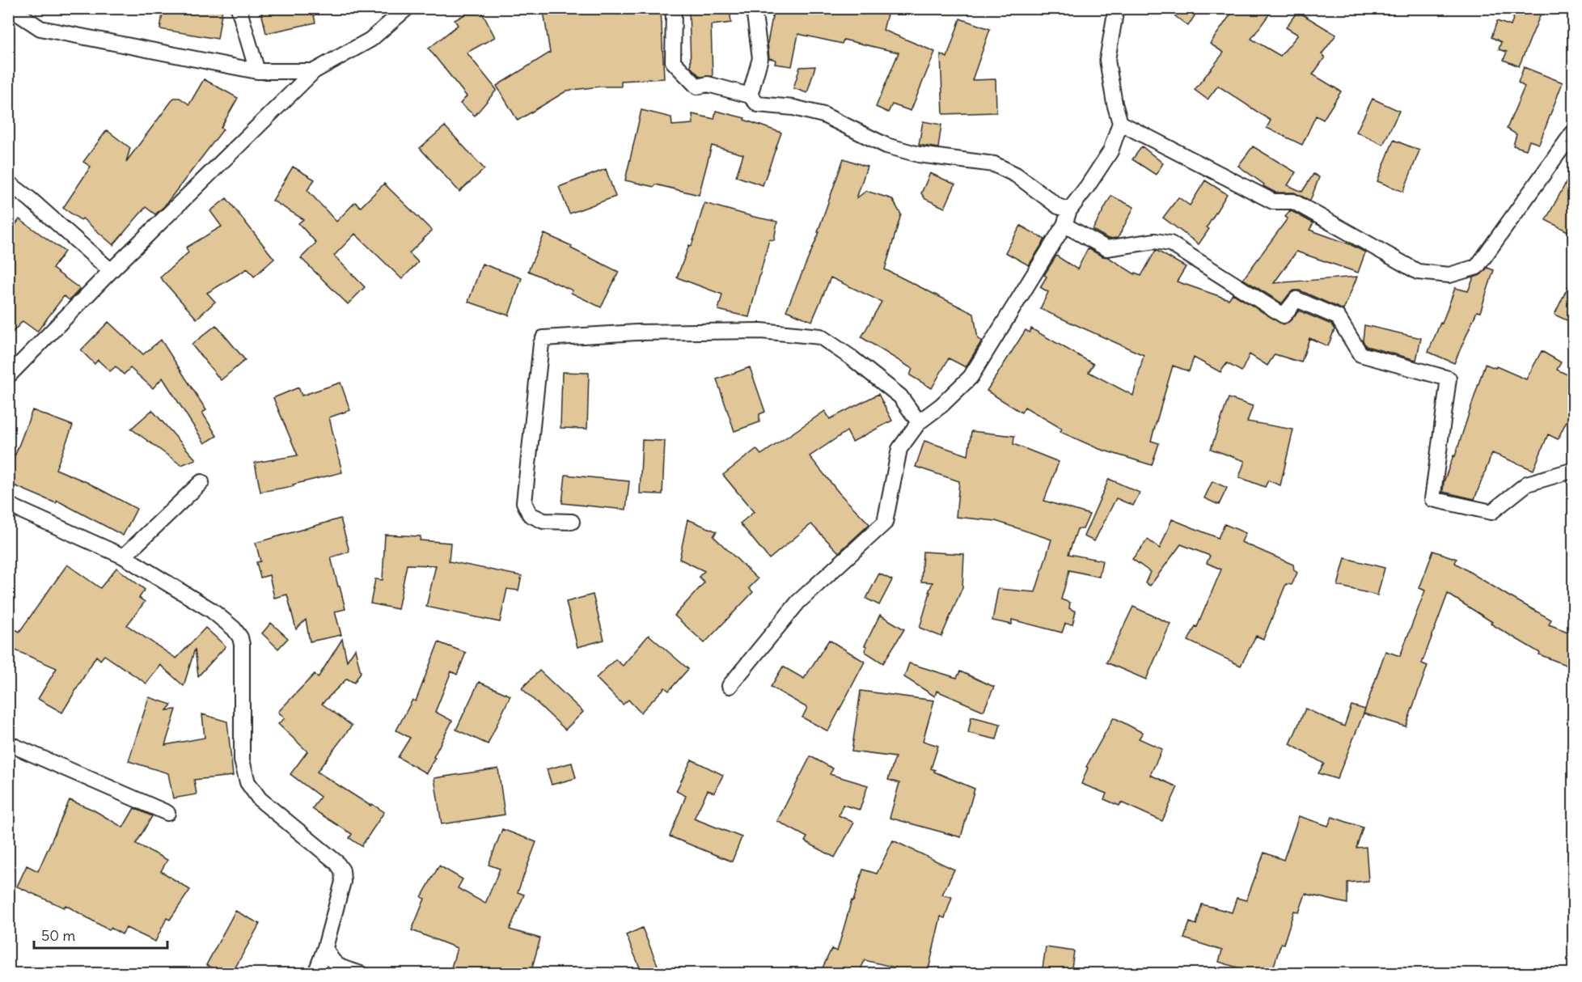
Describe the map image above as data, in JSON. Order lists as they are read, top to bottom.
{
  "scale_bar": "50 m"
}
